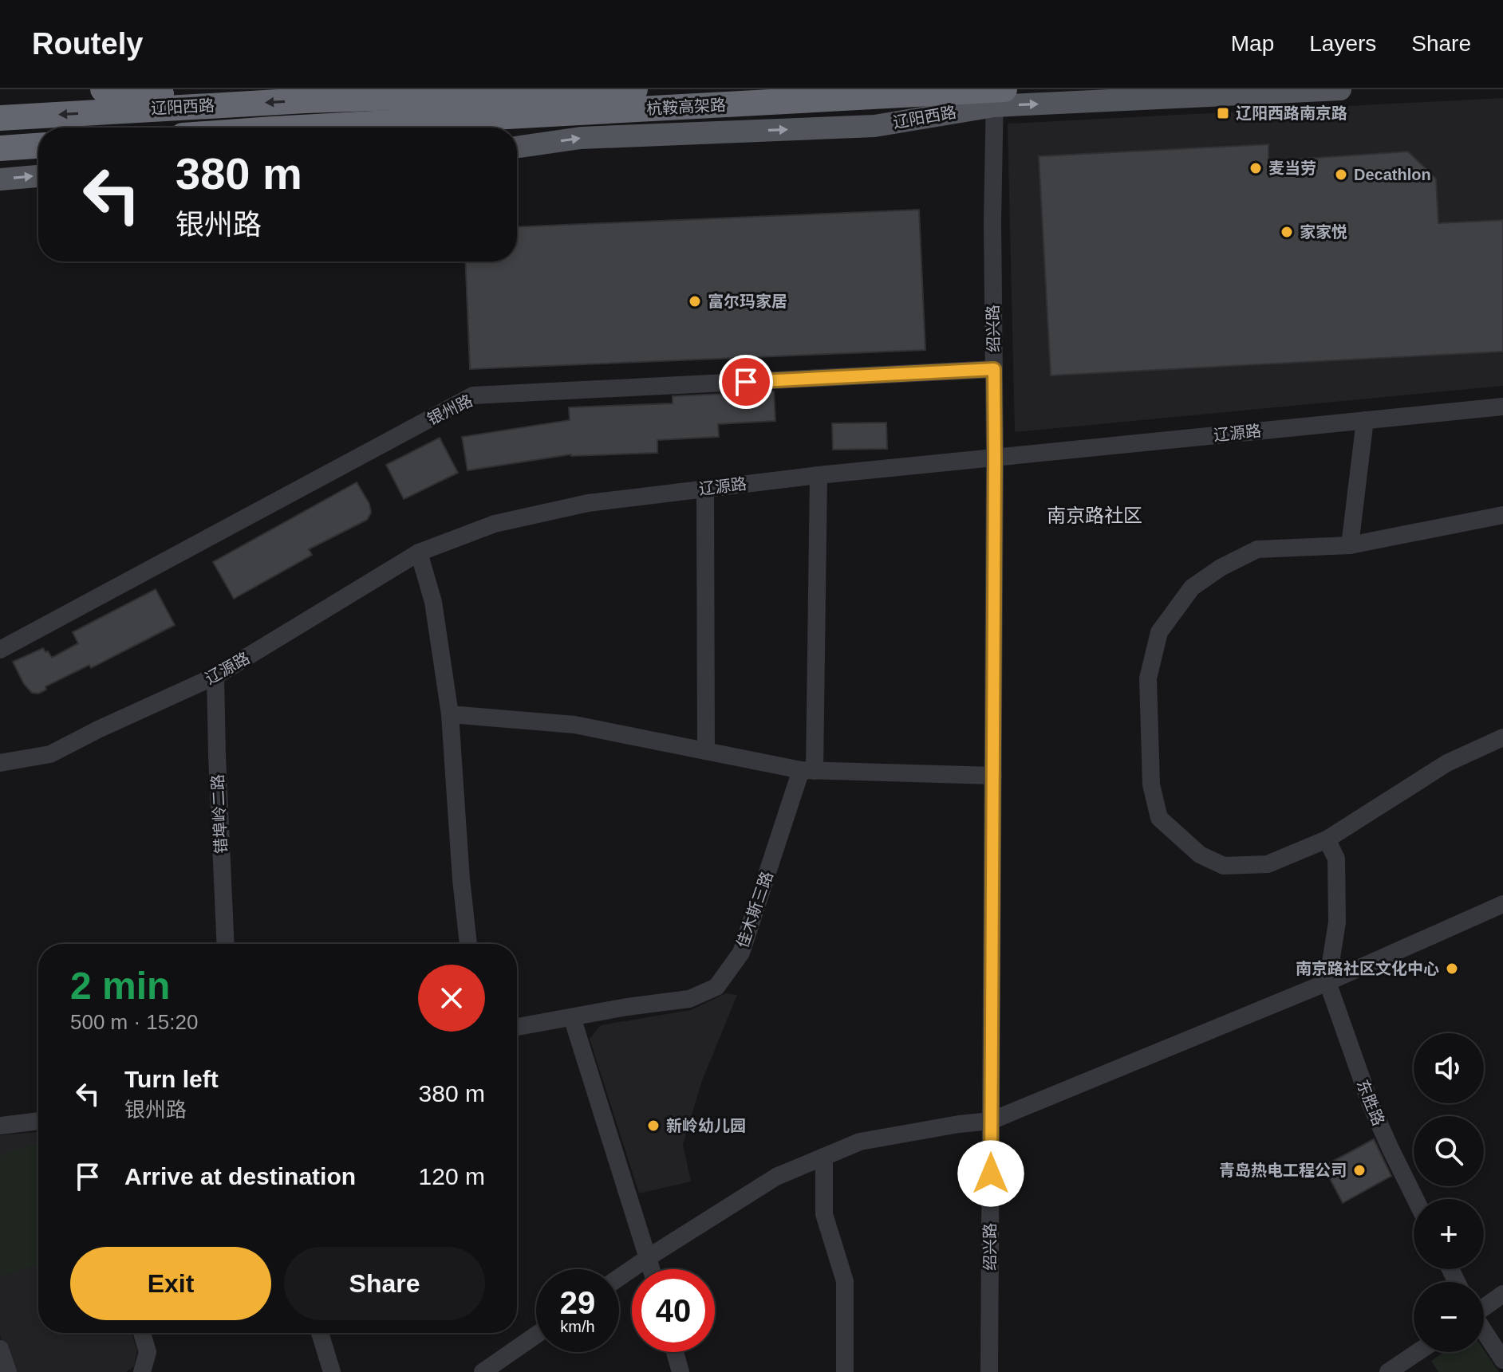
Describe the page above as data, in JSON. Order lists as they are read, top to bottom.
{
  "streets": {
    "highway": ["辽阳西路", "杭鞍高架路"],
    "street": [
      "绍兴路",
      "银州路",
      "辽源路",
      "错埠岭二路",
      "佳木斯三路",
      "东胜路"
    ]
  },
  "crossings": [
    ["辽阳西路", "杭鞍高架路"],
    ["辽阳西路", "绍兴路"],
    ["杭鞍高架路", "绍兴路"],
    ["绍兴路", "银州路"],
    ["绍兴路", "辽源路"],
    ["辽源路", "错埠岭二路"],
    ["辽源路", "佳木斯三路"]
  ],
  "districts": ["南京路社区"],
  "places": {
    "transit": ["辽阳西路南京路"],
    "other": [
      "麦当劳",
      "Decathlon",
      "家家悦",
      "富尔玛家居",
      "南京路社区文化中心",
      "新岭幼儿园",
      "青岛热电工程公司"
    ]
  },
  "page": {
    "header": "Routely",
    "nav": ["Map", "Layers", "Share"],
    "turn": ["380 m", "银州路"],
    "heading": ["2 min", "500 m · 15:20"],
    "map_buttons": ["+", "−"],
    "list": [
      {
        "name": "Turn left",
        "note": "银州路",
        "value": "380 m"
      },
      {
        "name": "Arrive at destination",
        "value": "120 m"
      }
    ],
    "buttons": ["Exit", "Share"],
    "speed": "29 km/h",
    "limit": "40"
  }
}
